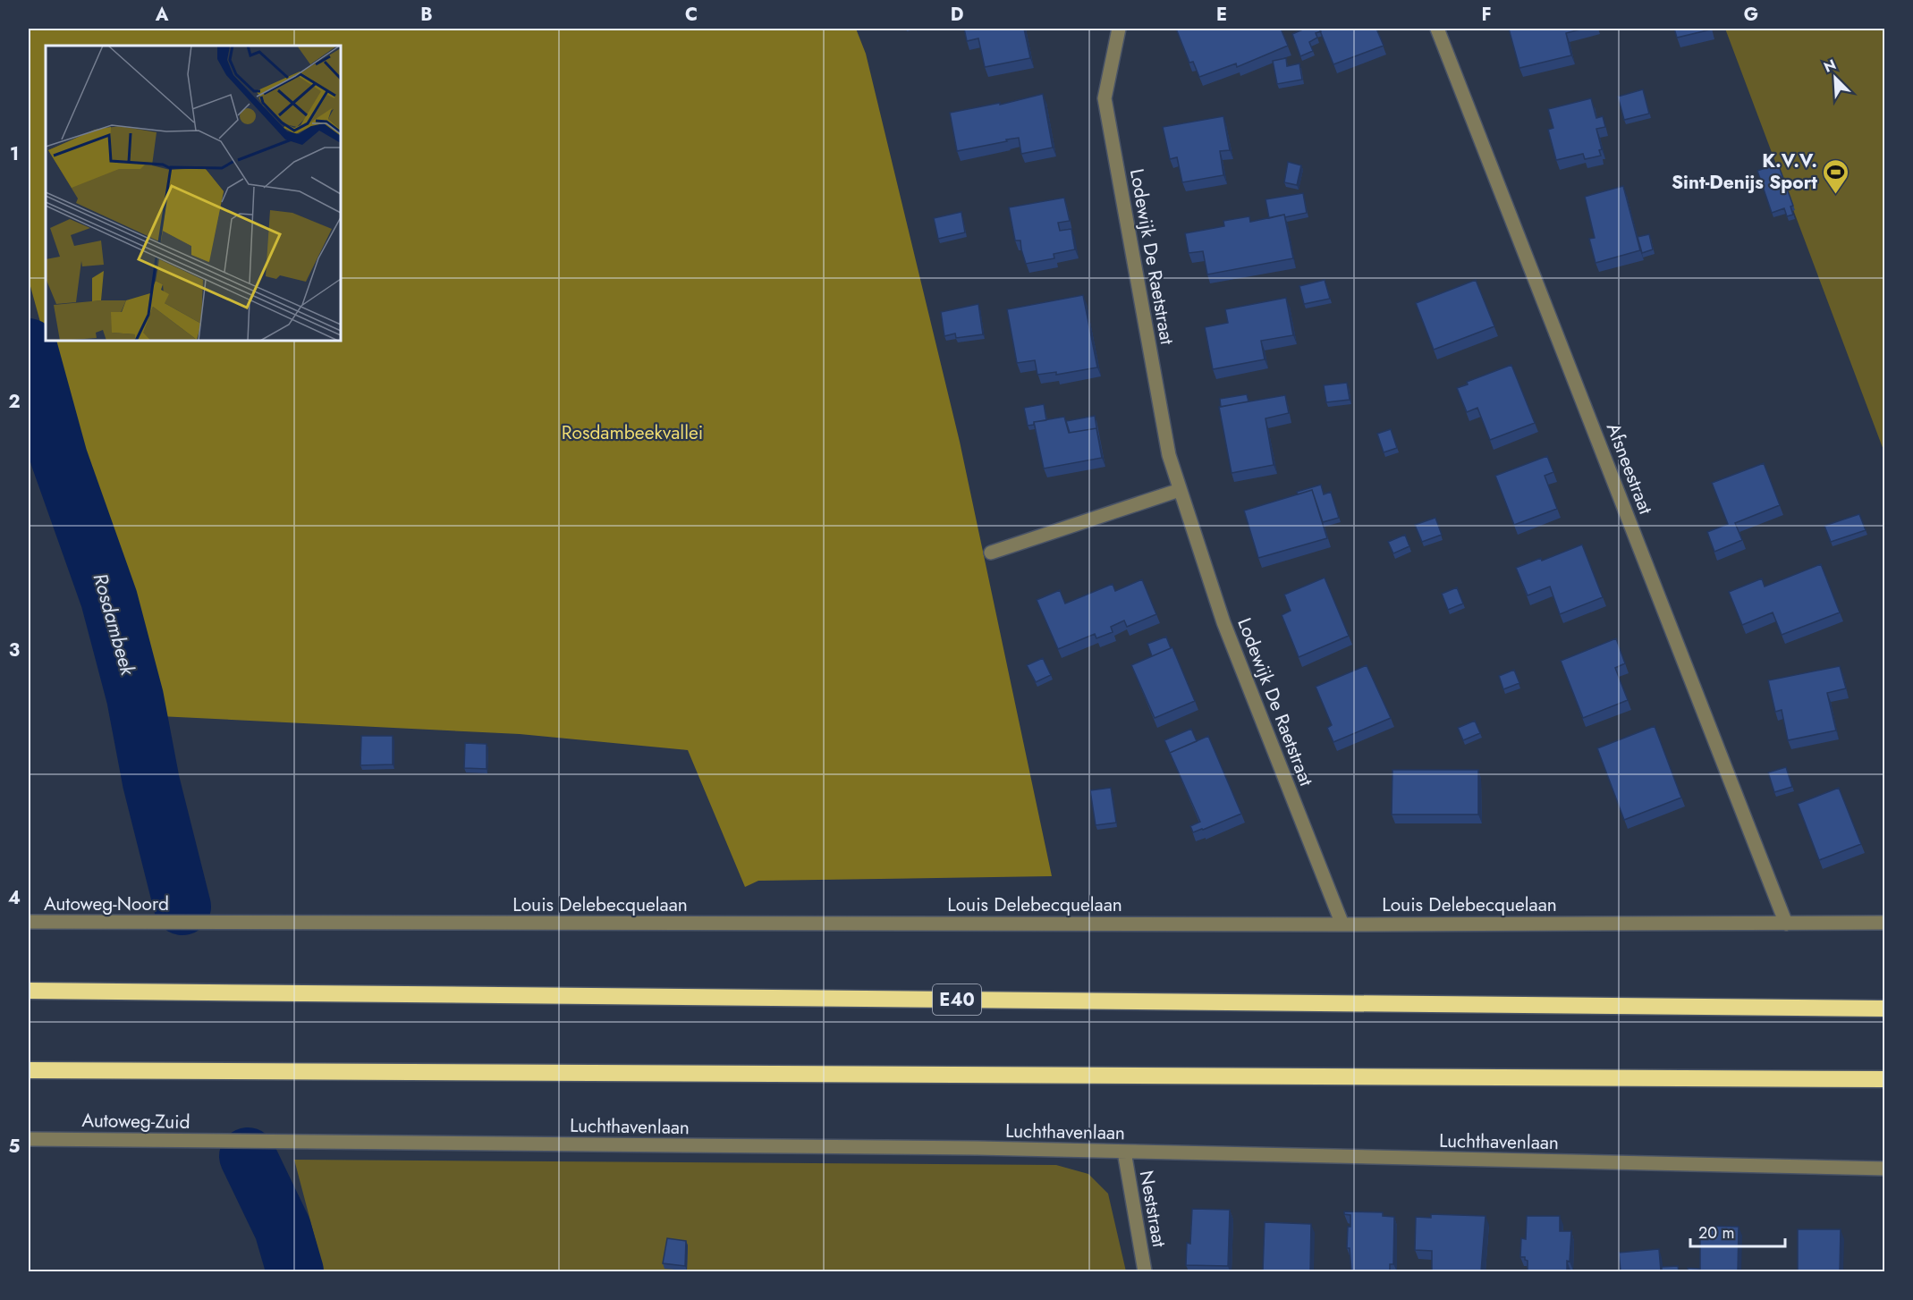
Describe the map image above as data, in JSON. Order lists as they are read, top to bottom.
{
  "streets": {
    "highway": ["E40"],
    "street": [
      "Lodewijk De Raetstraat",
      "Afsneestraat",
      "Autoweg-Noord",
      "Louis Delebecquelaan",
      "Autoweg-Zuid",
      "Luchthavenlaan",
      "Neststraat"
    ]
  },
  "crossings": [
    ["Lodewijk De Raetstraat", "Louis Delebecquelaan"],
    ["Afsneestraat", "Louis Delebecquelaan"],
    ["Autoweg-Noord", "Louis Delebecquelaan"],
    ["Autoweg-Zuid", "Luchthavenlaan"],
    ["Luchthavenlaan", "Neststraat"]
  ],
  "water": ["Rosdambeek"],
  "parks": ["Rosdambeekvallei"],
  "places": {
    "sports": ["K.V.V. Sint-Denijs Sport"]
  },
  "scale_bar": "20 m",
  "north": "top left",
  "grid": {
    "columns": [
      "A",
      "B",
      "C",
      "D",
      "E",
      "F",
      "G"
    ],
    "rows": [
      "1",
      "2",
      "3",
      "4",
      "5"
    ]
  }
}
